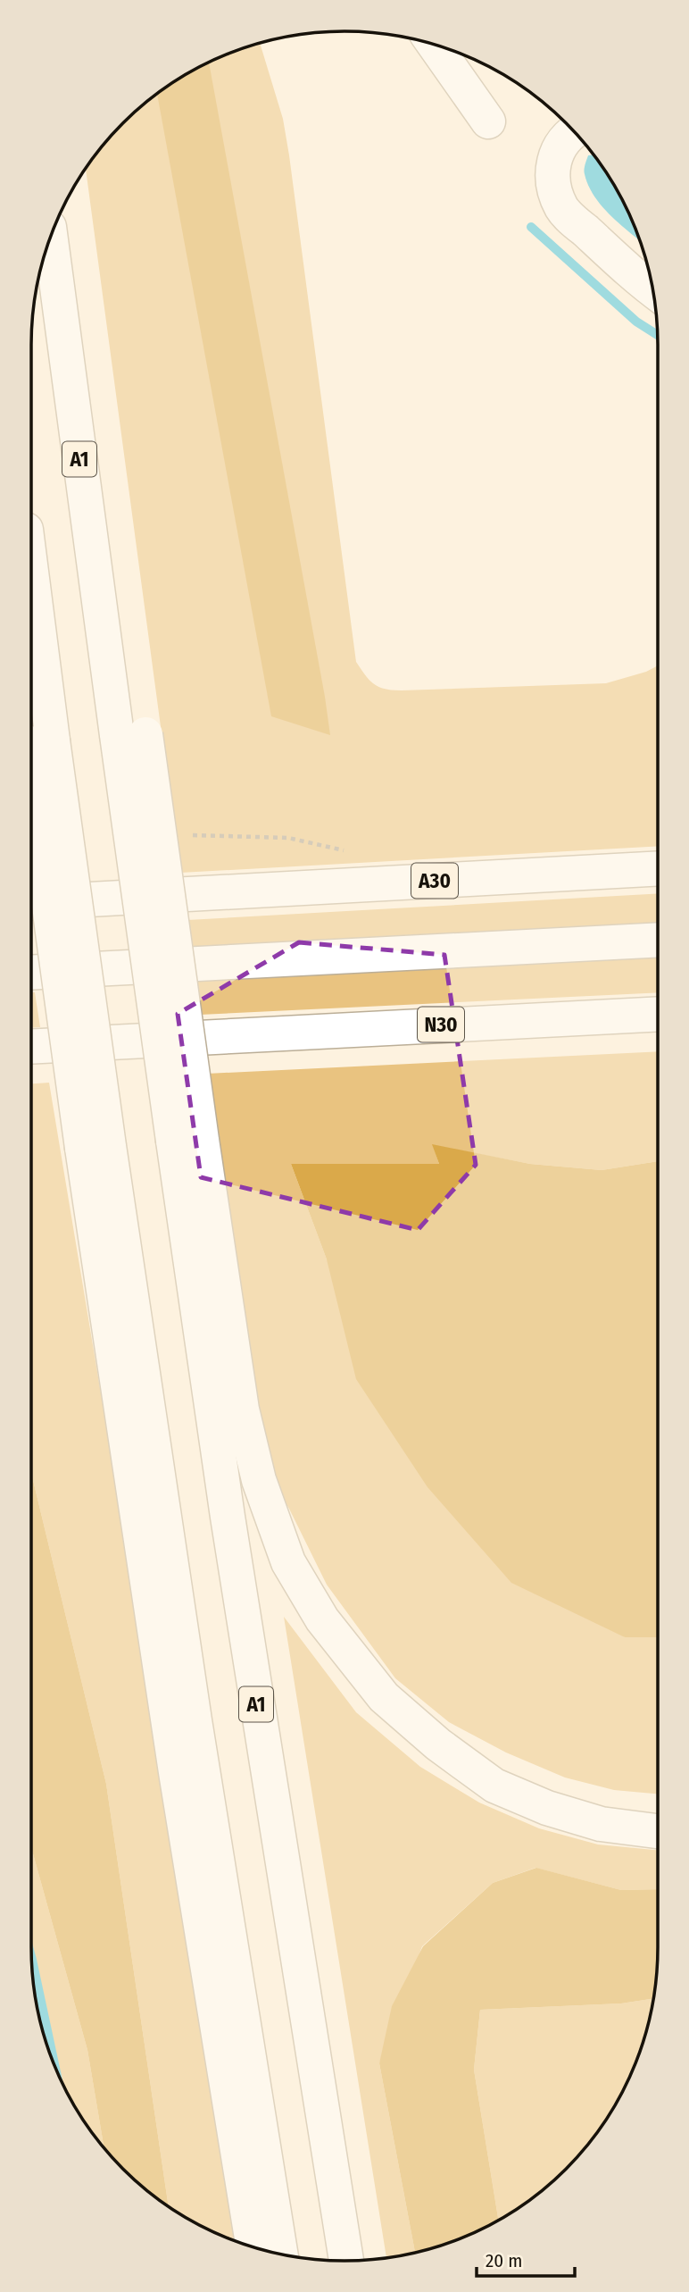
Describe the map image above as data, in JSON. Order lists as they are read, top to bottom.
{
  "streets": {
    "main road": ["A1", "A30", "N30"]
  },
  "scale_bar": "20 m"
}
